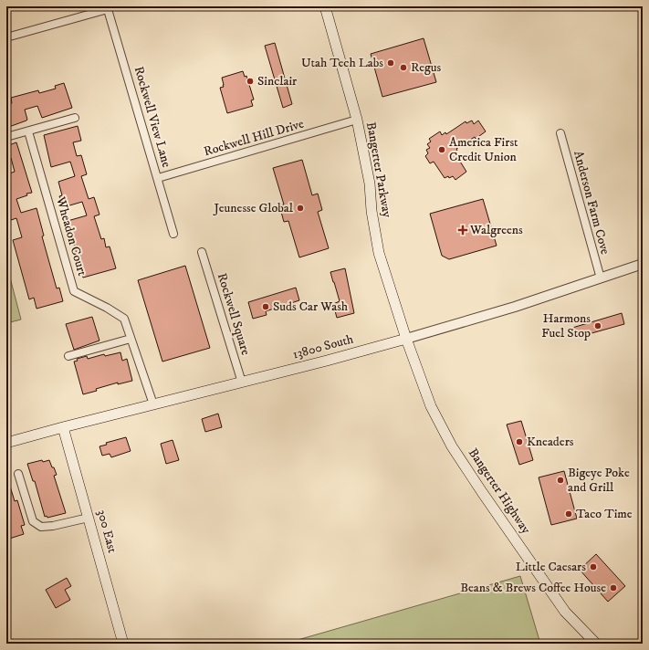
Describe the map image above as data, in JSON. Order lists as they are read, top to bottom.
{
  "streets": {
    "main road": [
      "Bangerter Parkway",
      "13800 South",
      "Bangerter Highway",
      "300 East"
    ],
    "street": [
      "Rockwell View Lane",
      "Rockwell Hill Drive",
      "Anderson Farm Cove",
      "Wheadon Court",
      "Rockwell Square"
    ]
  },
  "crossings": [
    ["Rockwell View Lane", "Rockwell Hill Drive"],
    ["Rockwell Hill Drive", "Bangerter Parkway"],
    ["Bangerter Parkway", "13800 South"],
    ["Bangerter Parkway", "Bangerter Highway"],
    ["Anderson Farm Cove", "13800 South"],
    ["Wheadon Court", "13800 South"],
    ["Rockwell Square", "13800 South"],
    ["13800 South", "Bangerter Highway"],
    ["13800 South", "300 East"]
  ],
  "places": {
    "other": [
      "Utah Tech Labs",
      "Regus",
      "Sinclair",
      "America First Credit Union",
      "Jeunesse Global",
      "Suds Car Wash",
      "Harmons Fuel Stop",
      "Kneaders",
      "Bigeye Poke and Grill",
      "Taco Time",
      "Little Caesars",
      "Beans & Brews Coffee House"
    ],
    "health": ["Walgreens"]
  }
}
